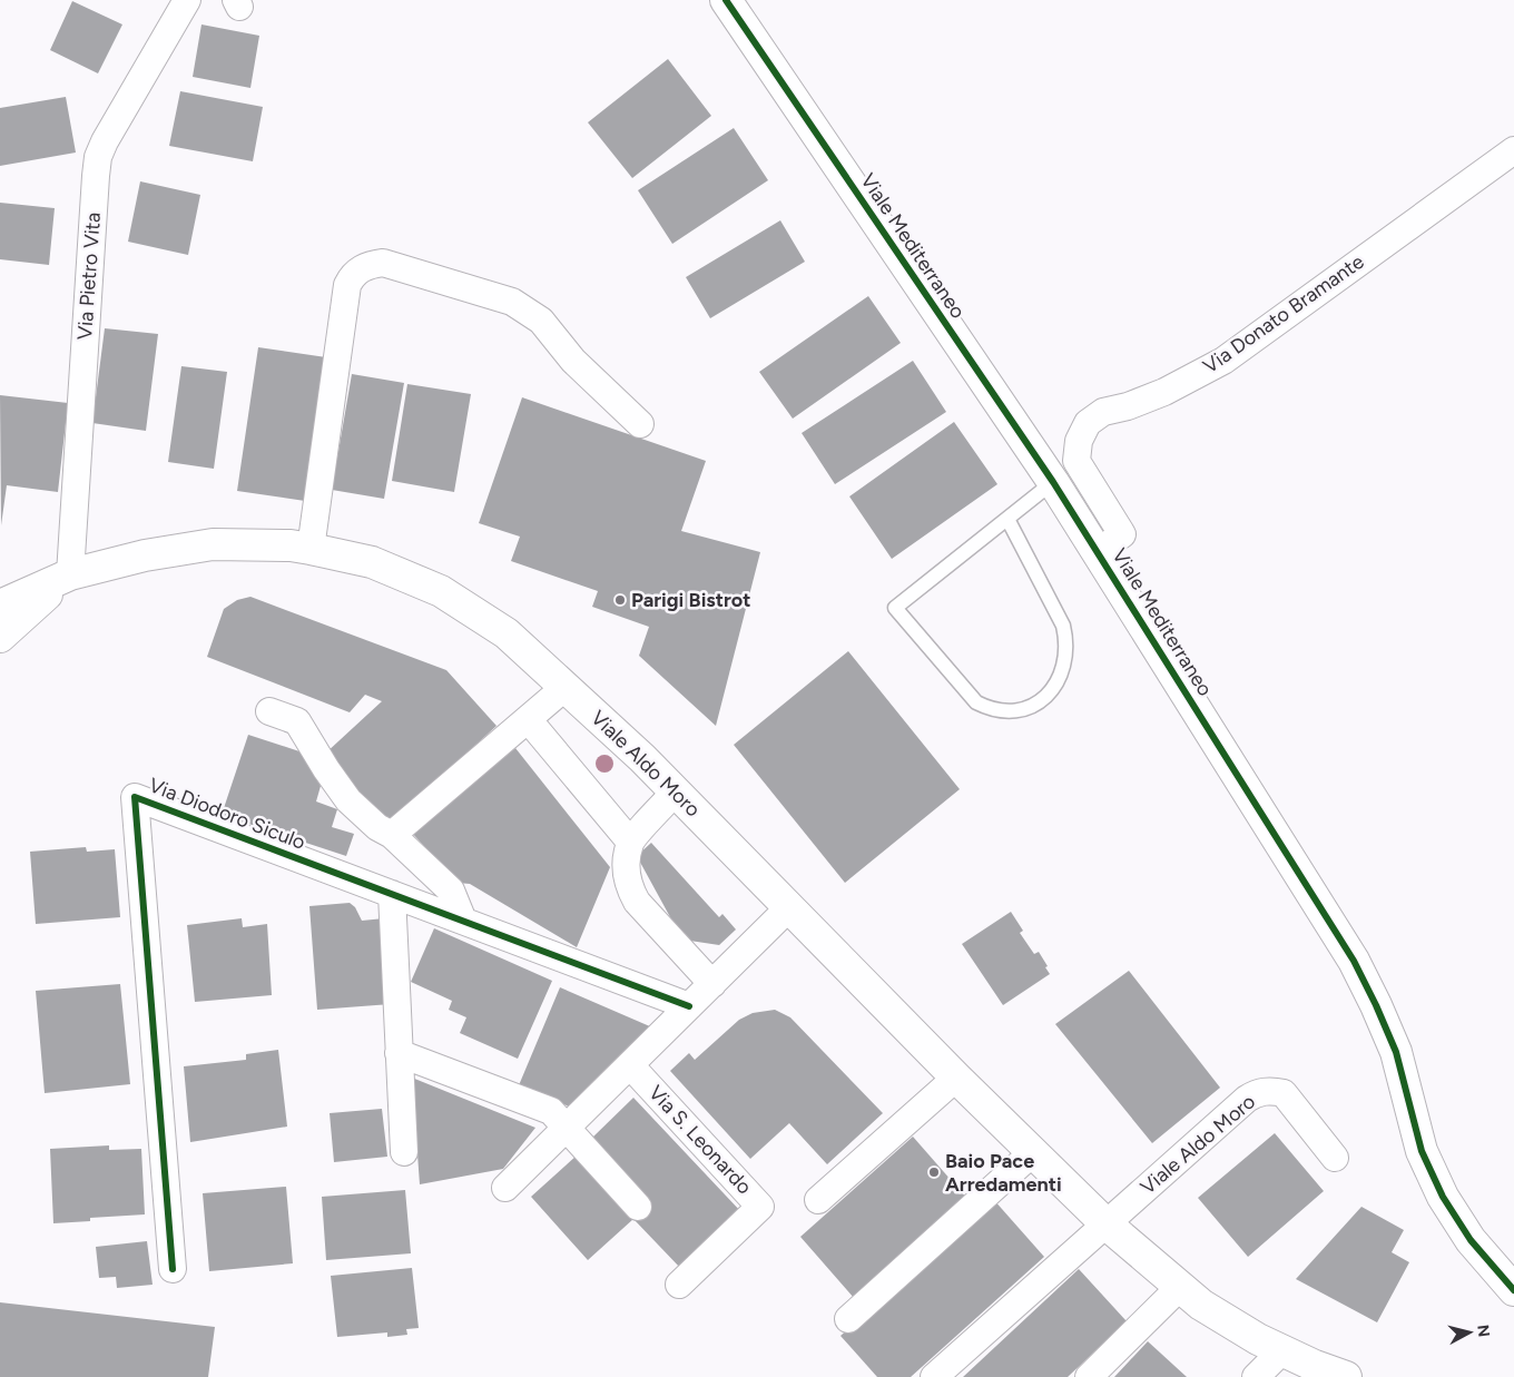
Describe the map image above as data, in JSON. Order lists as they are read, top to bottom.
{
  "streets": {
    "main road": ["Viale Mediterraneo", "Viale Aldo Moro"],
    "street": [
      "Via Pietro Vita",
      "Via Donato Bramante",
      "Via Diodoro Siculo",
      "Via S. Leonardo"
    ]
  },
  "crossings": [
    ["Viale Mediterraneo", "Via Donato Bramante"],
    ["Via Pietro Vita", "Viale Aldo Moro"]
  ],
  "places": ["Parigi Bistrot", "Baio Pace Arredamenti"],
  "north": "right"
}
